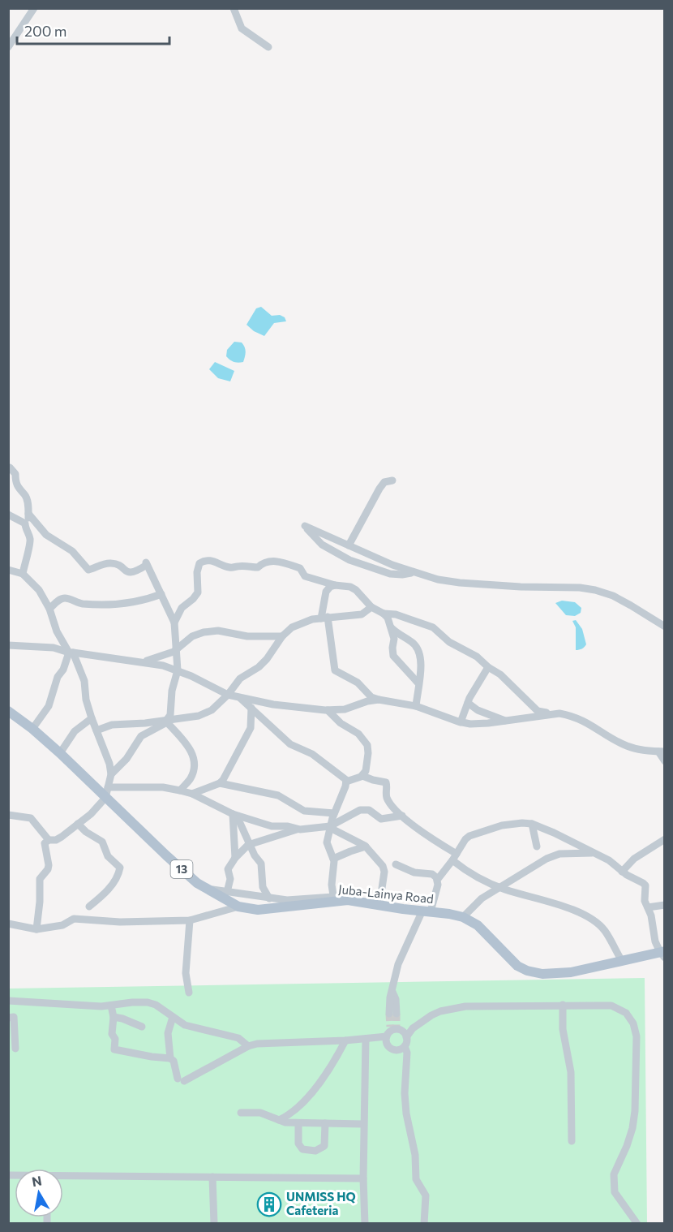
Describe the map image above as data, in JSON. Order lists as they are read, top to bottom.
{
  "streets": {
    "main road": ["13", "Juba-Lainya Road"]
  },
  "places": {
    "building": ["UNMISS HQ Cafeteria"]
  },
  "scale_bar": "200 m",
  "north": "top"
}
